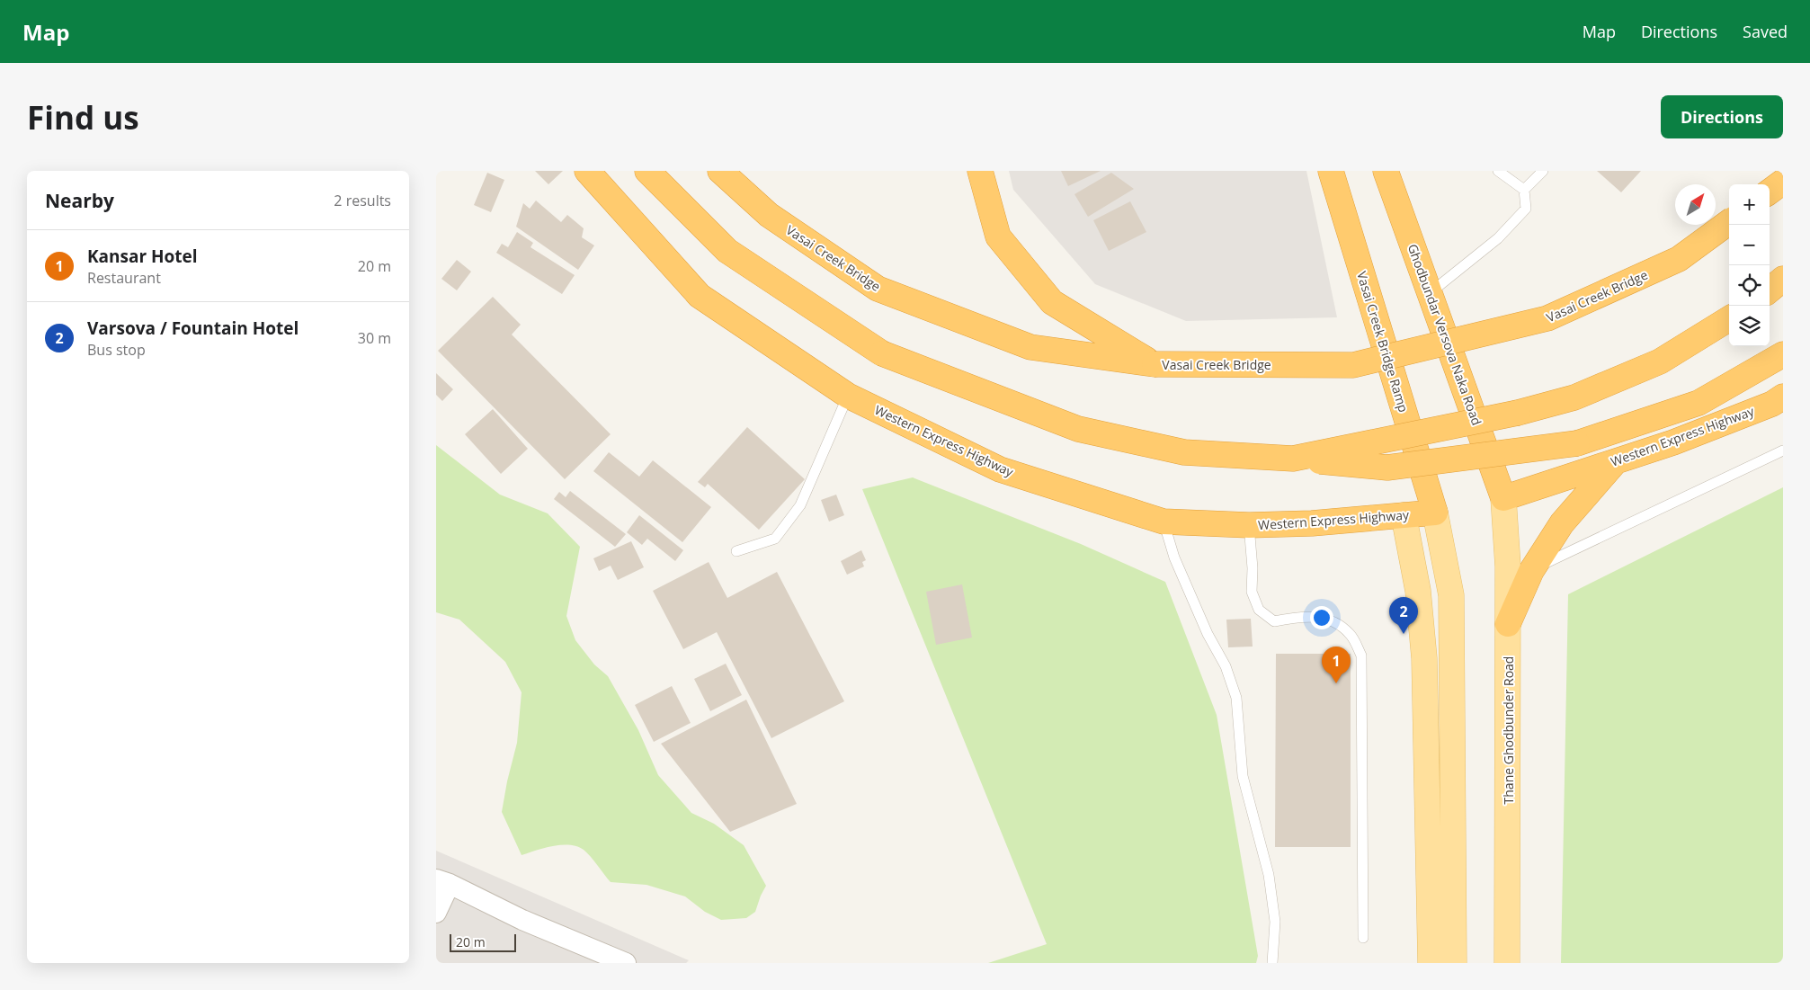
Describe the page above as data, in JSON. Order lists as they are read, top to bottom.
{
  "streets": {
    "highway": [
      "Vasai Creek Bridge",
      "Ghodbundar Versova Naka Road",
      "Vasai Creek Bridge Ramp",
      "Western Express Highway"
    ],
    "main road": ["Thane Ghodbunder Road"]
  },
  "crossings": [
    ["Ghodbundar Versova Naka Road", "Western Express Highway"],
    ["Ghodbundar Versova Naka Road", "Thane Ghodbunder Road"],
    ["Vasai Creek Bridge Ramp", "Western Express Highway"],
    ["Western Express Highway", "Thane Ghodbunder Road"]
  ],
  "scale_bar": "20 m",
  "north": "top right",
  "page": {
    "header": "Map",
    "nav": ["Map", "Directions", "Saved"],
    "buttons": "Directions",
    "title": "Find us",
    "heading": ["Nearby", "2 results"],
    "map_buttons": ["+", "−"],
    "list": [
      {
        "mark": "1",
        "name": "Kansar Hotel",
        "note": "Restaurant",
        "value": "20 m"
      },
      {
        "mark": "2",
        "name": "Varsova / Fountain Hotel",
        "note": "Bus stop",
        "value": "30 m"
      }
    ],
    "pins": ["2", "1"],
    "scale": "20 m"
  }
}
